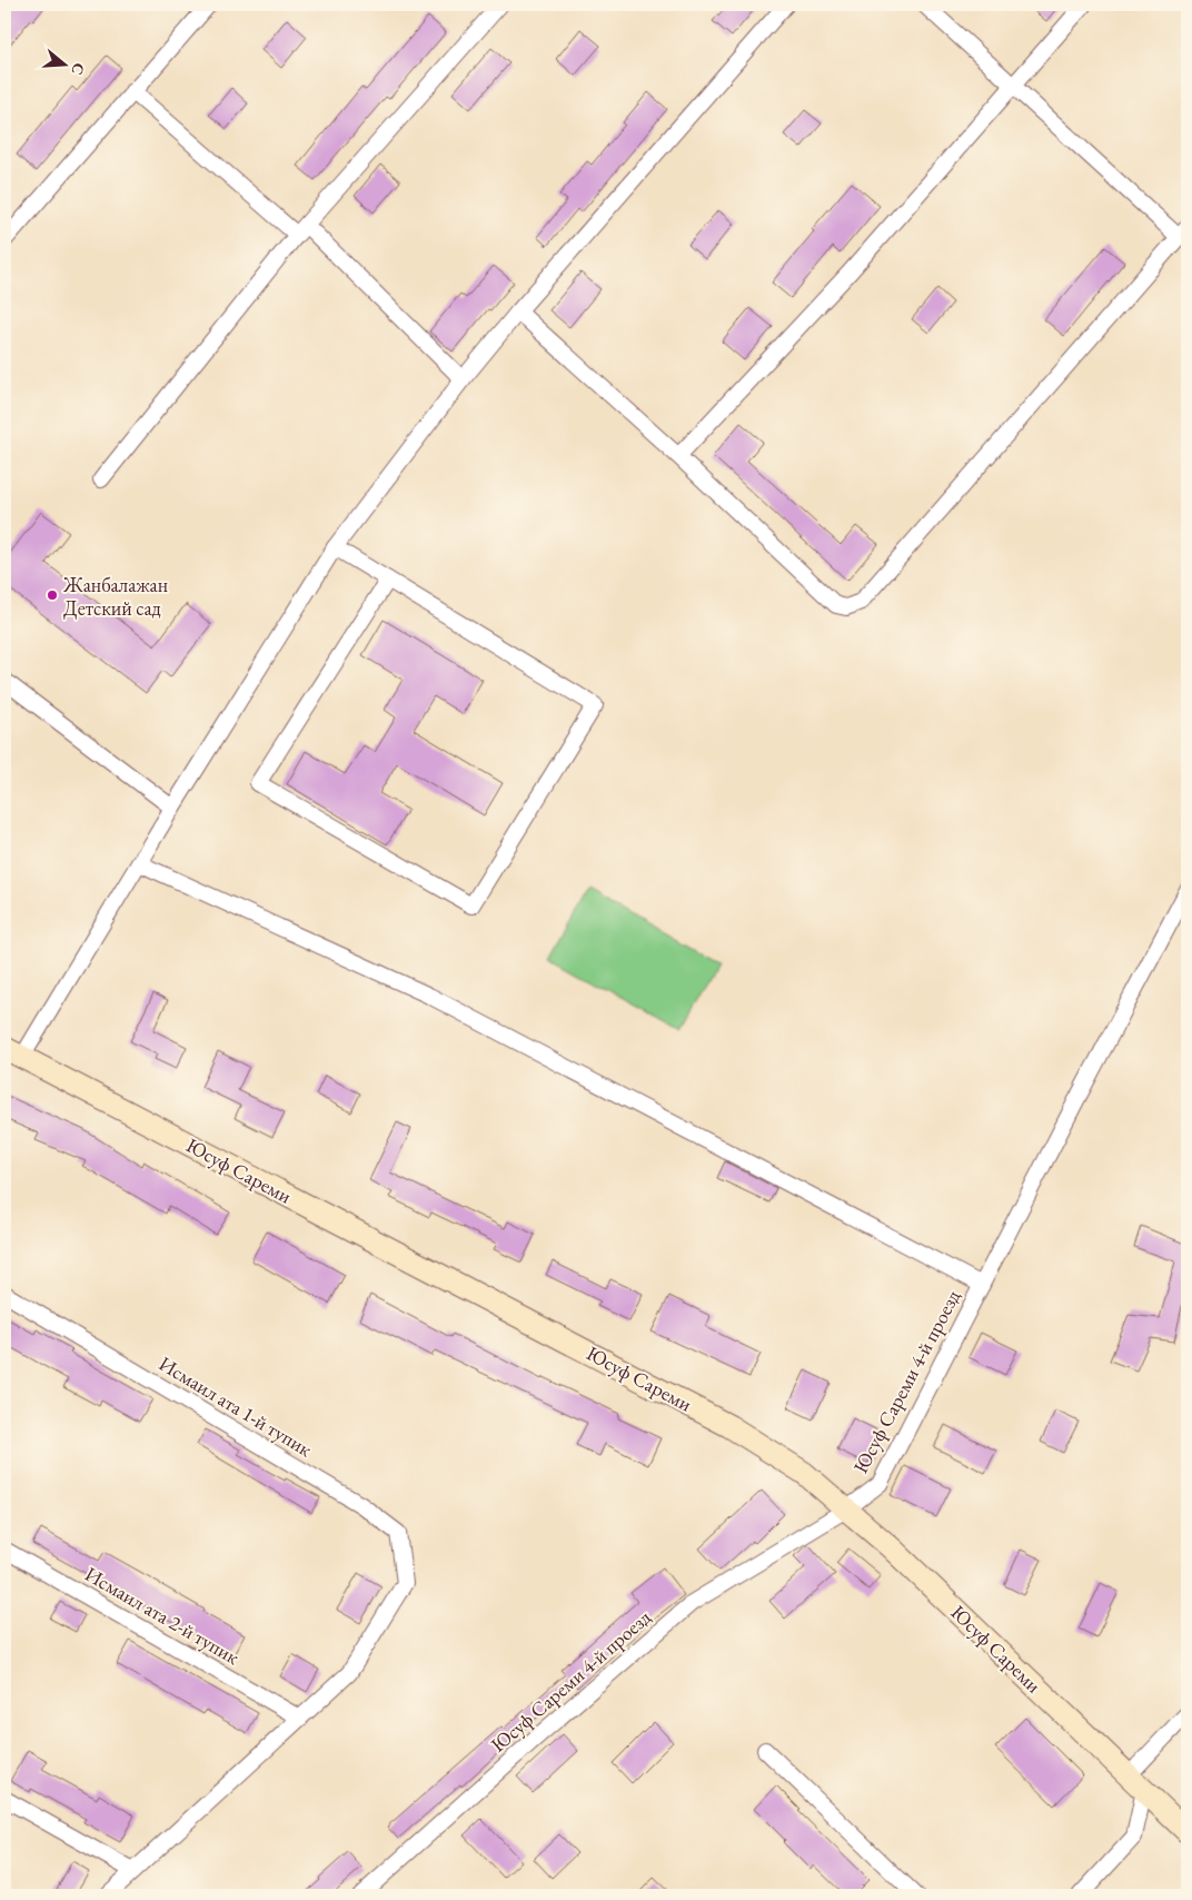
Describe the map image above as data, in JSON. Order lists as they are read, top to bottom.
{
  "streets": {
    "main road": ["Юсуф Сареми"],
    "street": ["Юсуф Сареми 4-й проезд", "Исмаил ата 1-й тупик", "Исмаил ата 2-й тупик"]
  },
  "crossings": [
    ["Юсуф Сареми", "Юсуф Сареми 4-й проезд"],
    ["Исмаил ата 1-й тупик", "Исмаил ата 2-й тупик"]
  ],
  "places": ["Жанбалажан Детский сад"],
  "north": "right"
}
